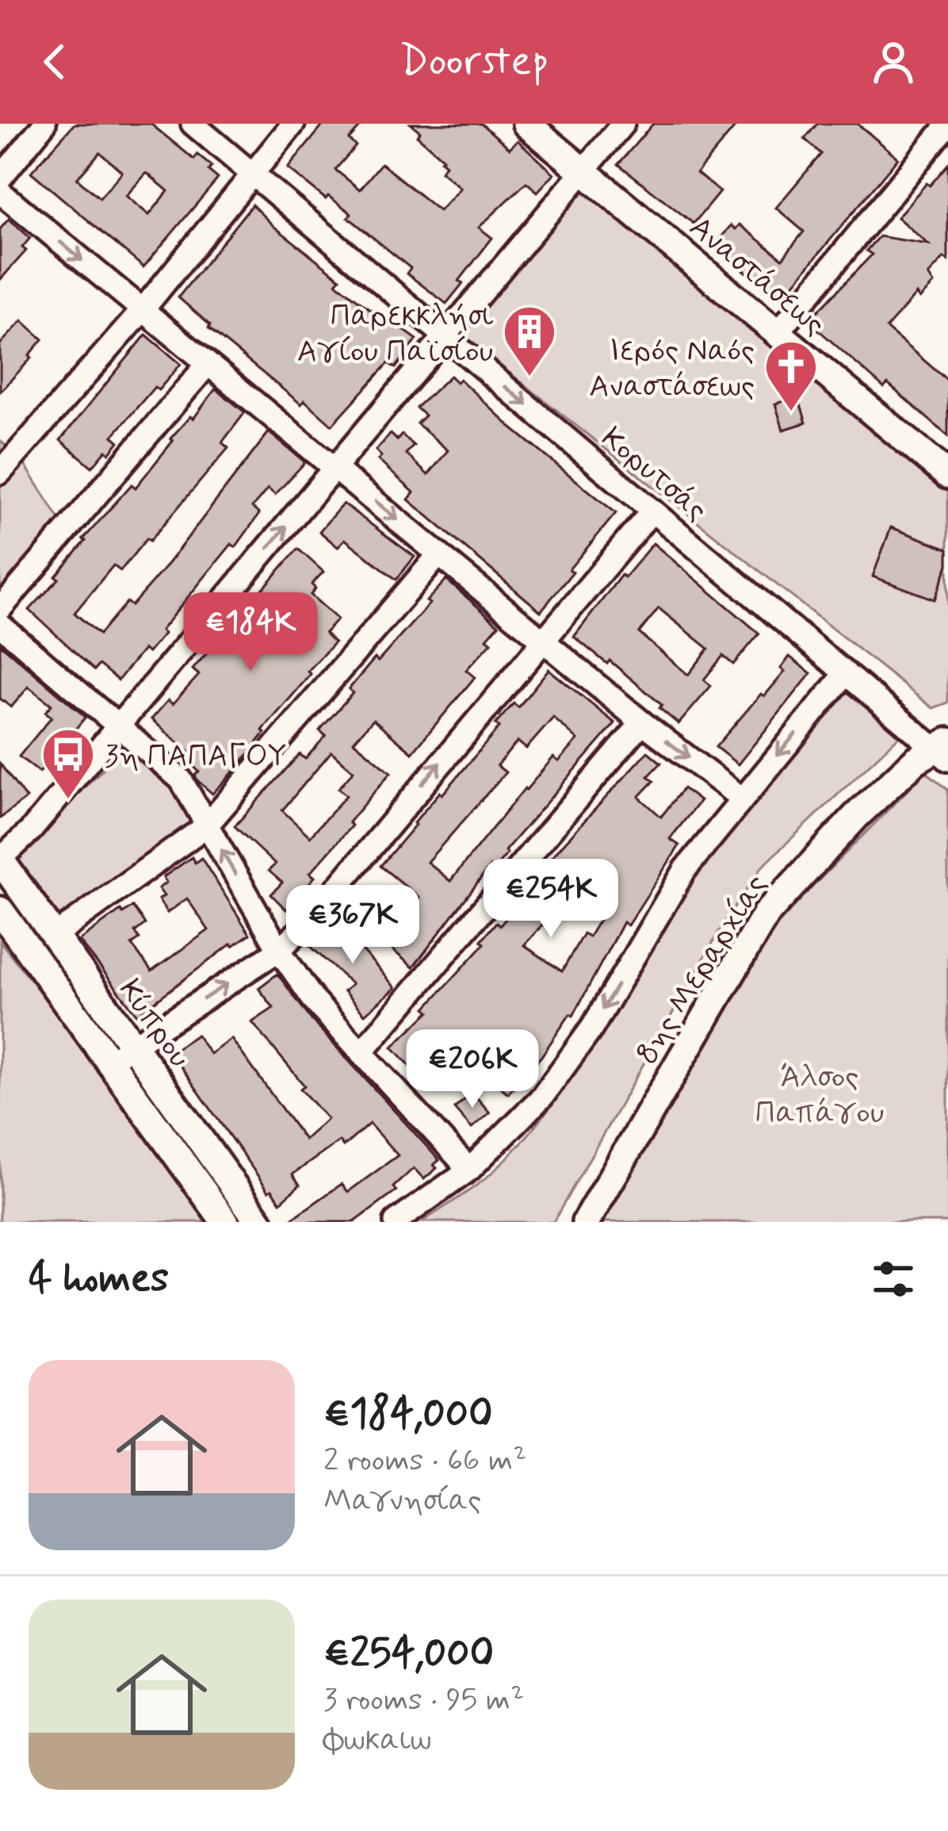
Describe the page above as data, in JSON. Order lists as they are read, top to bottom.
{
  "streets": {
    "street": [
      "Αναστάσεως",
      "Κορυτσάς",
      "8ης Μεραρχίας",
      "Κύπρου"
    ]
  },
  "crossings": [
    ["Κορυτσάς", "8ης Μεραρχίας"]
  ],
  "parks": ["Άλσος Παπάγου"],
  "places": {
    "building": ["Παρεκκλήσι Αγίου Παϊσίου"],
    "church": ["Ιερός Ναός Αναστάσεως"],
    "bus stop": ["3η ΠΑΠΑΓΟΥ"]
  },
  "page": {
    "header": "Doorstep",
    "price": [
      "€184K",
      "€254K",
      "€367K",
      "€206K"
    ],
    "heading": "4 homes",
    "list": [
      {
        "name": "€184,000",
        "note": "2 rooms · 66 m² · Μαγνησίας"
      },
      {
        "name": "€254,000",
        "note": "3 rooms · 95 m² · Φωκαιω"
      }
    ]
  }
}
